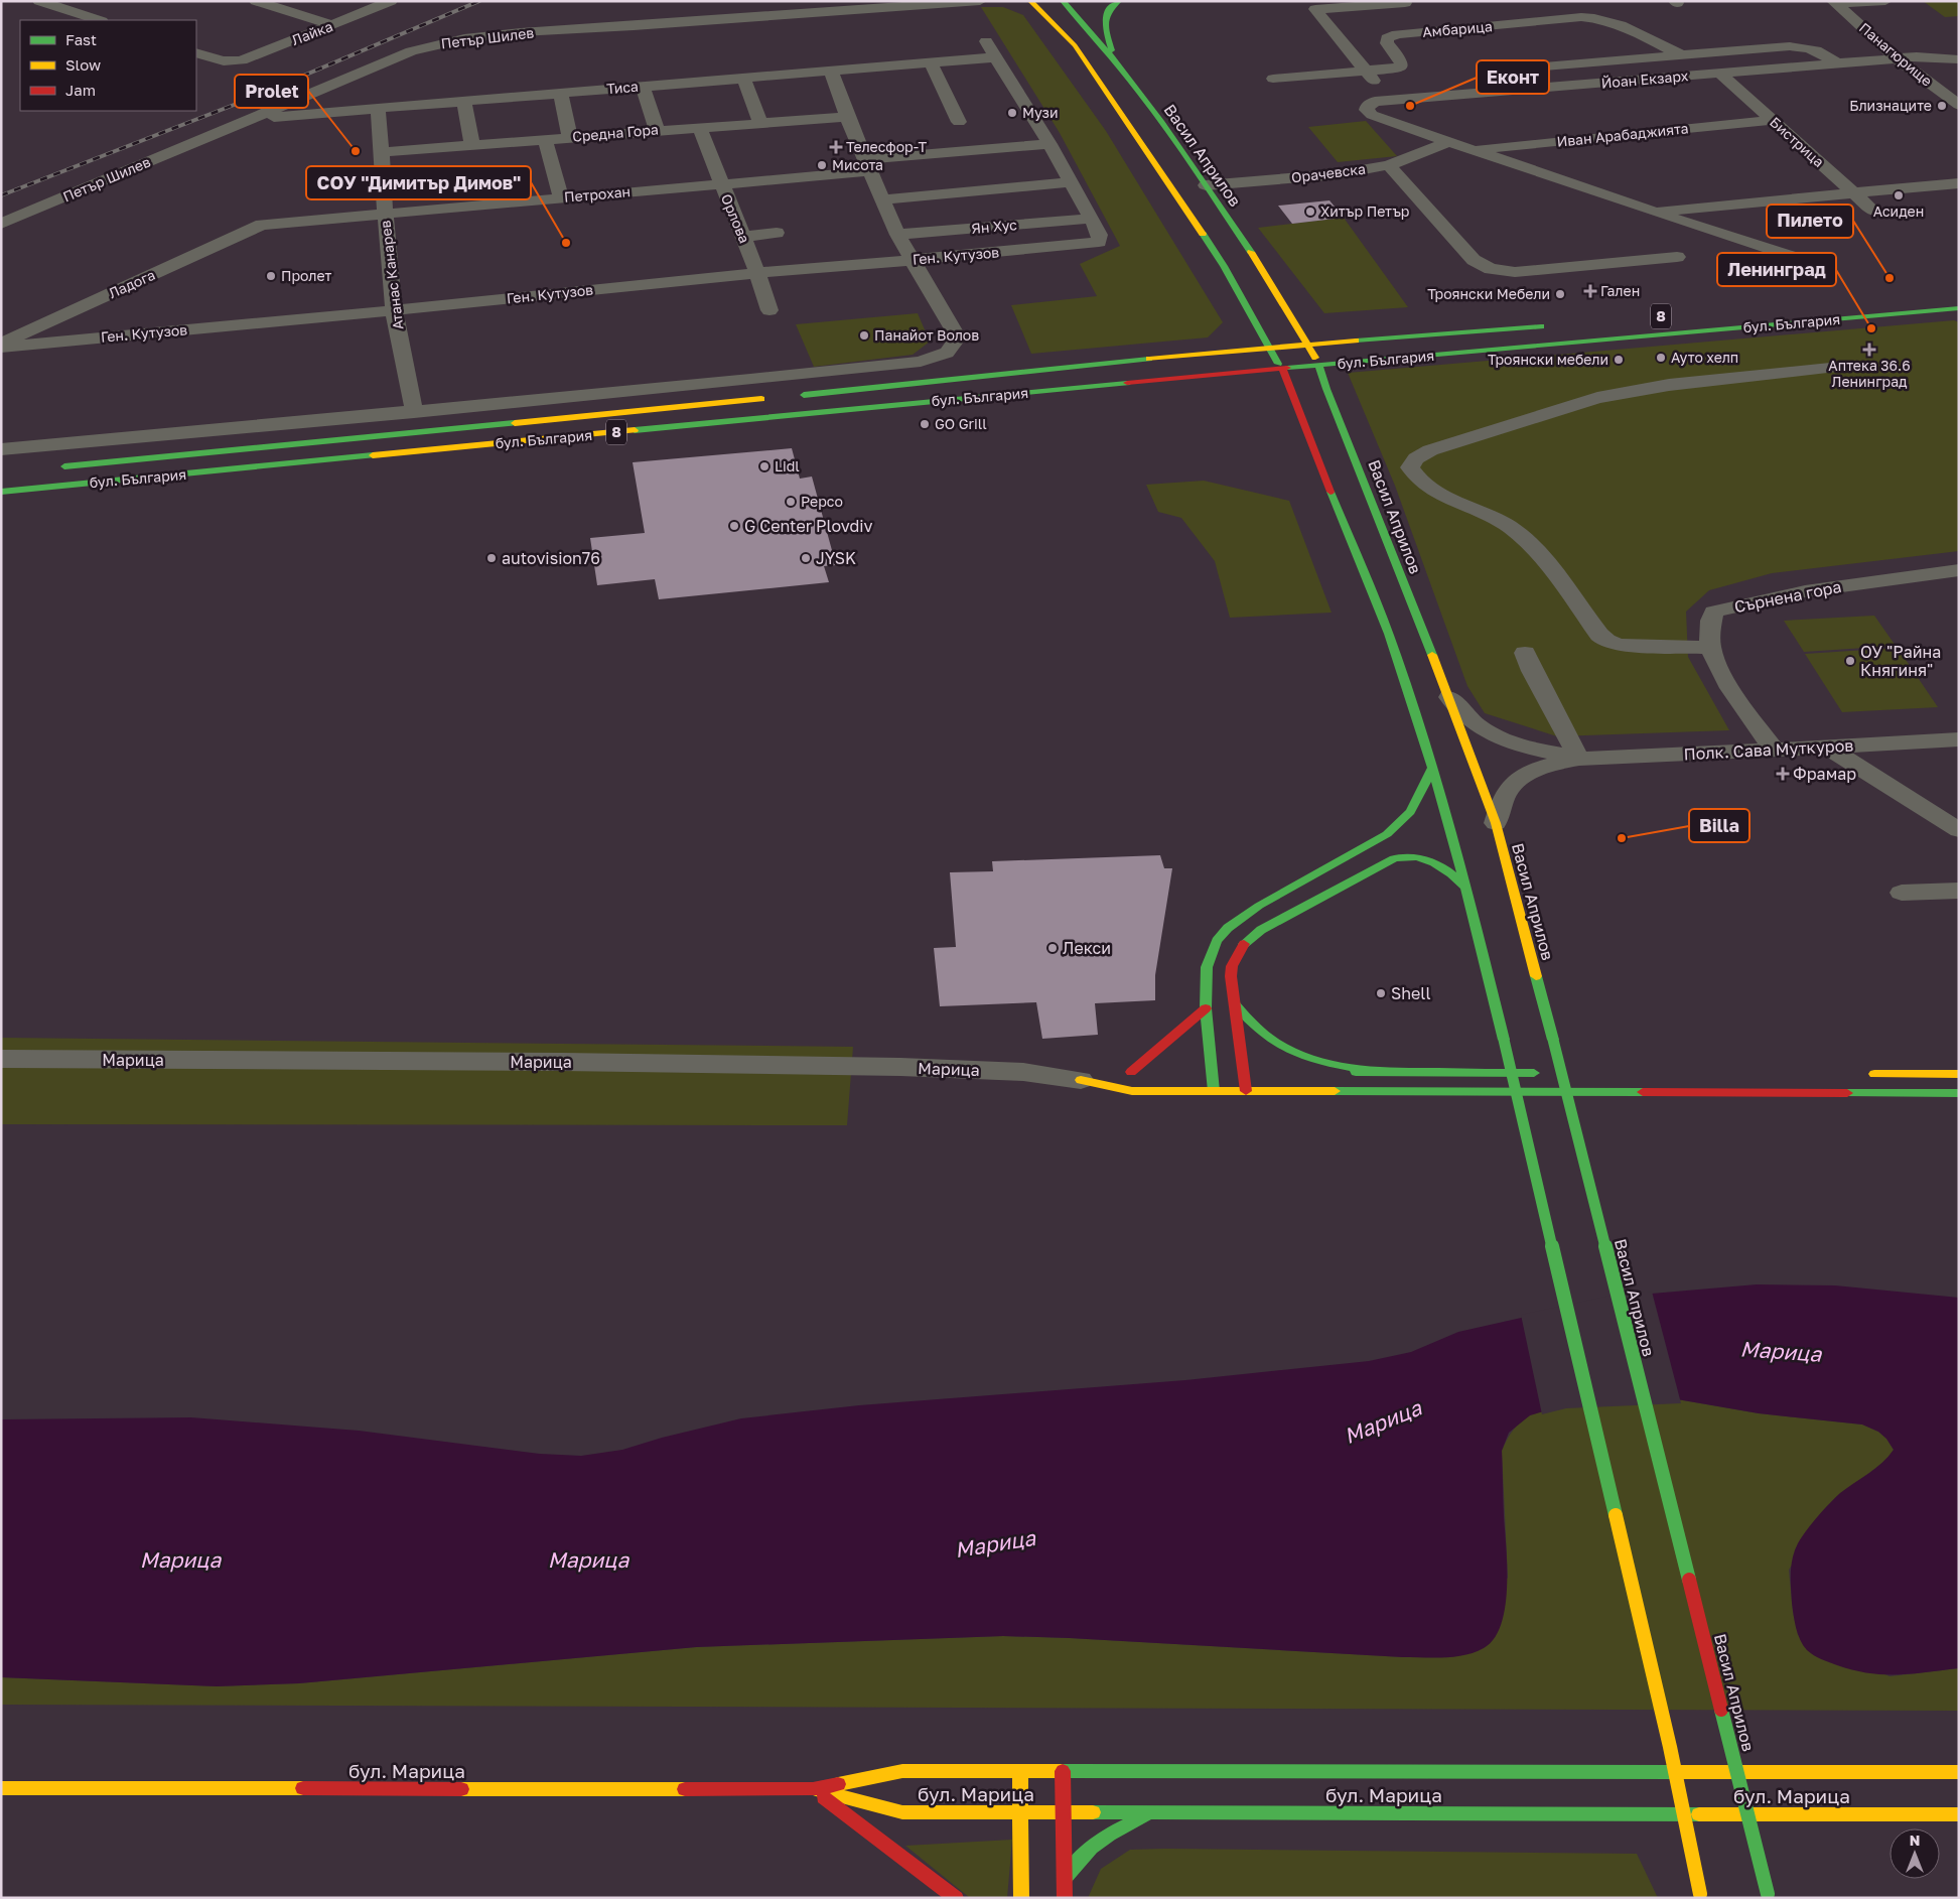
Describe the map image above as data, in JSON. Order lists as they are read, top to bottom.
{
  "streets": {
    "main road": [
      "Васил Априлов",
      "8",
      "бул. България",
      "Марица",
      "бул. Марица"
    ],
    "street": [
      "Амбарица",
      "Лайка",
      "Петър Шилев",
      "Панагюрище",
      "Йоан Екзарх",
      "Тиса",
      "Средна Гора",
      "Иван Арабаджията",
      "Бистрица",
      "Орачевска",
      "Петрохан",
      "Орлова",
      "Ян Хус",
      "Ген. Кутузов",
      "Атанас Канарев",
      "Ладога",
      "Сърнена гора",
      "Полк. Сава Муткуров"
    ]
  },
  "crossings": [
    ["Петър Шилев", "Тиса"],
    ["Панагюрище", "Йоан Екзарх"],
    ["Йоан Екзарх", "Бистрица"],
    ["Йоан Екзарх", "Орачевска"],
    ["Тиса", "Атанас Канарев"],
    ["Средна Гора", "Орлова"],
    ["Средна Гора", "Атанас Канарев"],
    ["Иван Арабаджията", "Бистрица"],
    ["Васил Априлов", "Орачевска"],
    ["Васил Априлов", "бул. България"],
    ["Петрохан", "Орлова"],
    ["Петрохан", "Атанас Канарев"],
    ["Петрохан", "Ладога"],
    ["Орлова", "Ген. Кутузов"],
    ["Ян Хус", "Ген. Кутузов"],
    ["Ген. Кутузов", "Атанас Канарев"],
    ["Ген. Кутузов", "Ладога"],
    ["Сърнена гора", "Полк. Сава Муткуров"]
  ],
  "water": ["Марица"],
  "places": {
    "other": [
      "Еконт",
      "Близнаците",
      "Музи",
      "Prolet",
      "Мисота",
      "Асиден",
      "Хитър Петър",
      "СОУ \"Димитър Димов\"",
      "Пролет",
      "Пилето",
      "Троянски Мебели",
      "Ленинград",
      "Панайот Волов",
      "Ауто хелп",
      "Троянски мебели",
      "GO Grill",
      "Lidl",
      "Pepco",
      "G Center Plovdiv",
      "autovision76",
      "JYSK",
      "ОУ \"Райна Княгиня\"",
      "Billa",
      "Лекси",
      "Shell"
    ],
    "health": [
      "Телесфор-Т",
      "Гален",
      "Аптека 36.6 Ленинград",
      "Фрамар"
    ]
  },
  "legend": ["Fast", "Slow", "Jam"],
  "north": "top"
}
